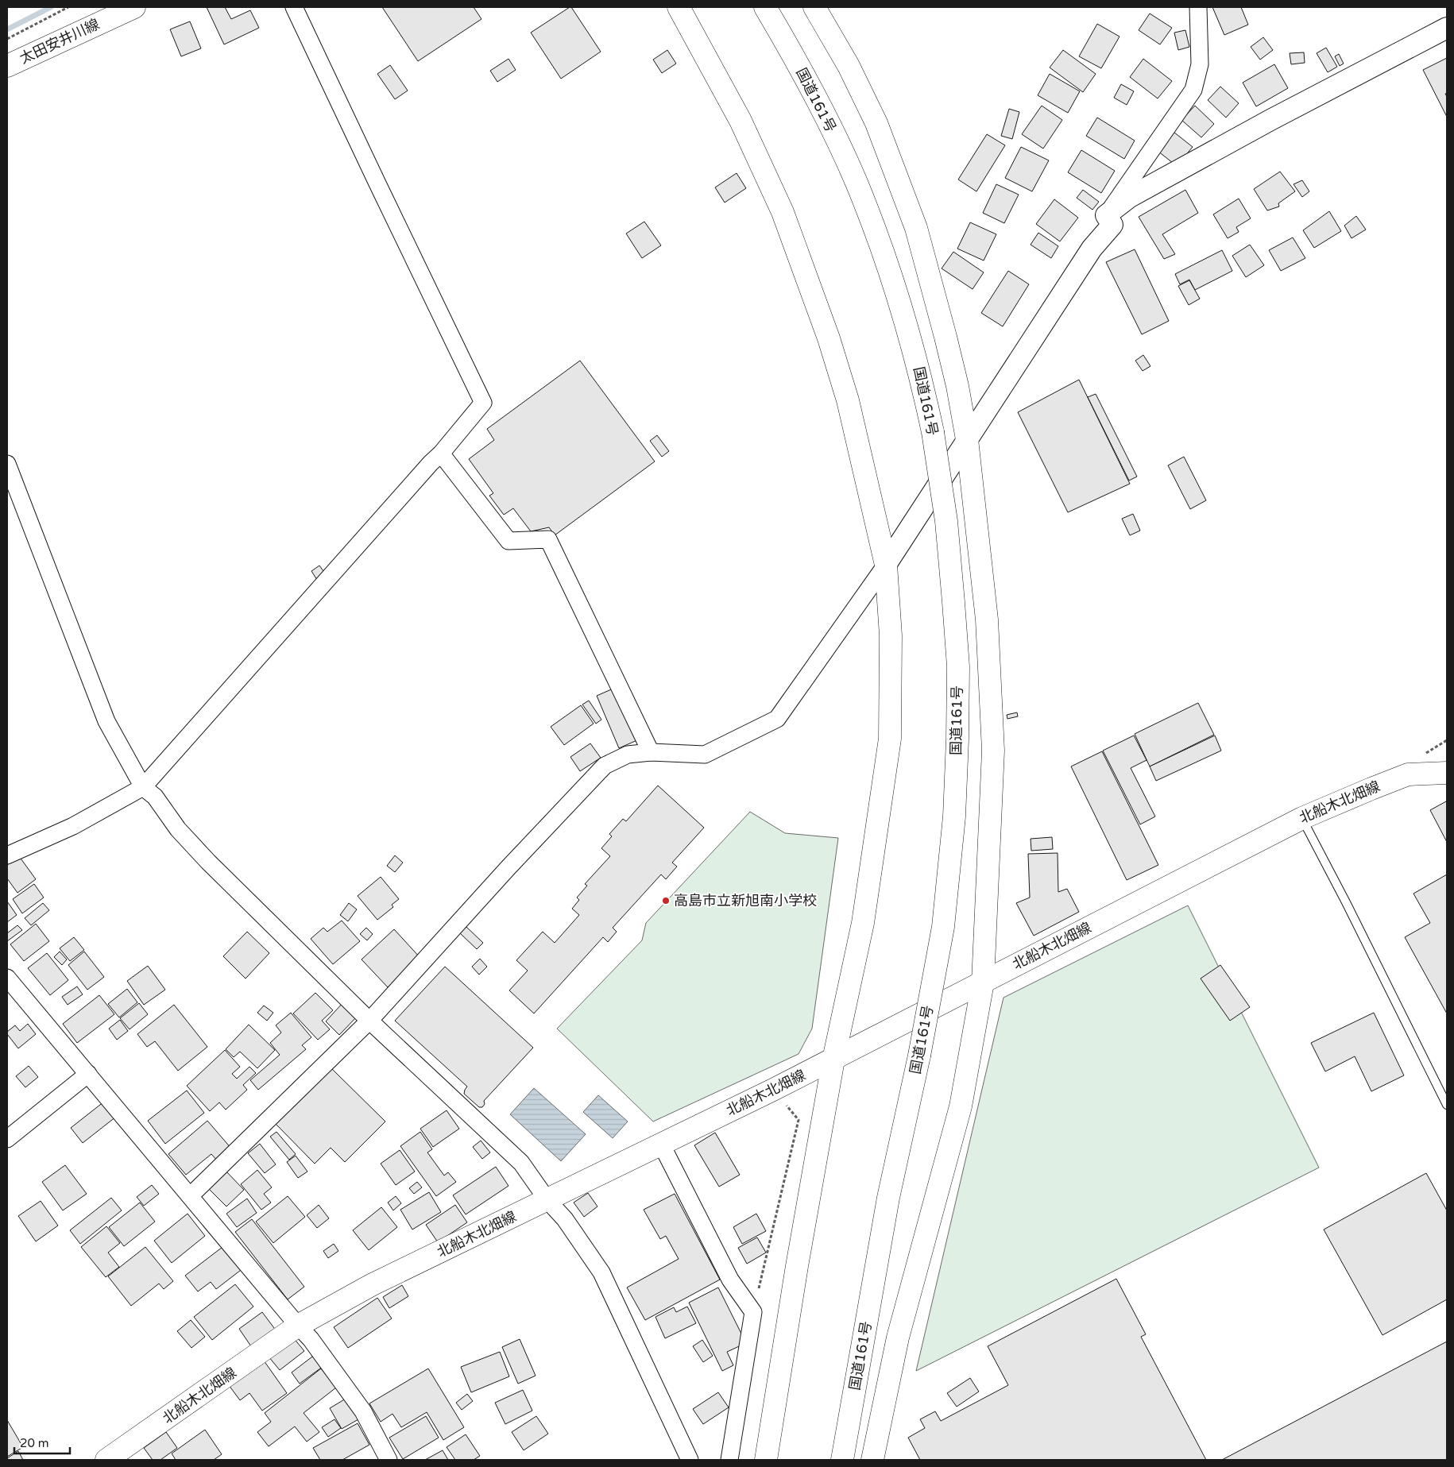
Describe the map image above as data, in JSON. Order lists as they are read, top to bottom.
{
  "streets": {
    "main road": ["太田安井川線", "国道161号", "北船木北畑線"]
  },
  "places": ["高島市立新旭南小学校"],
  "scale_bar": "20 m"
}
